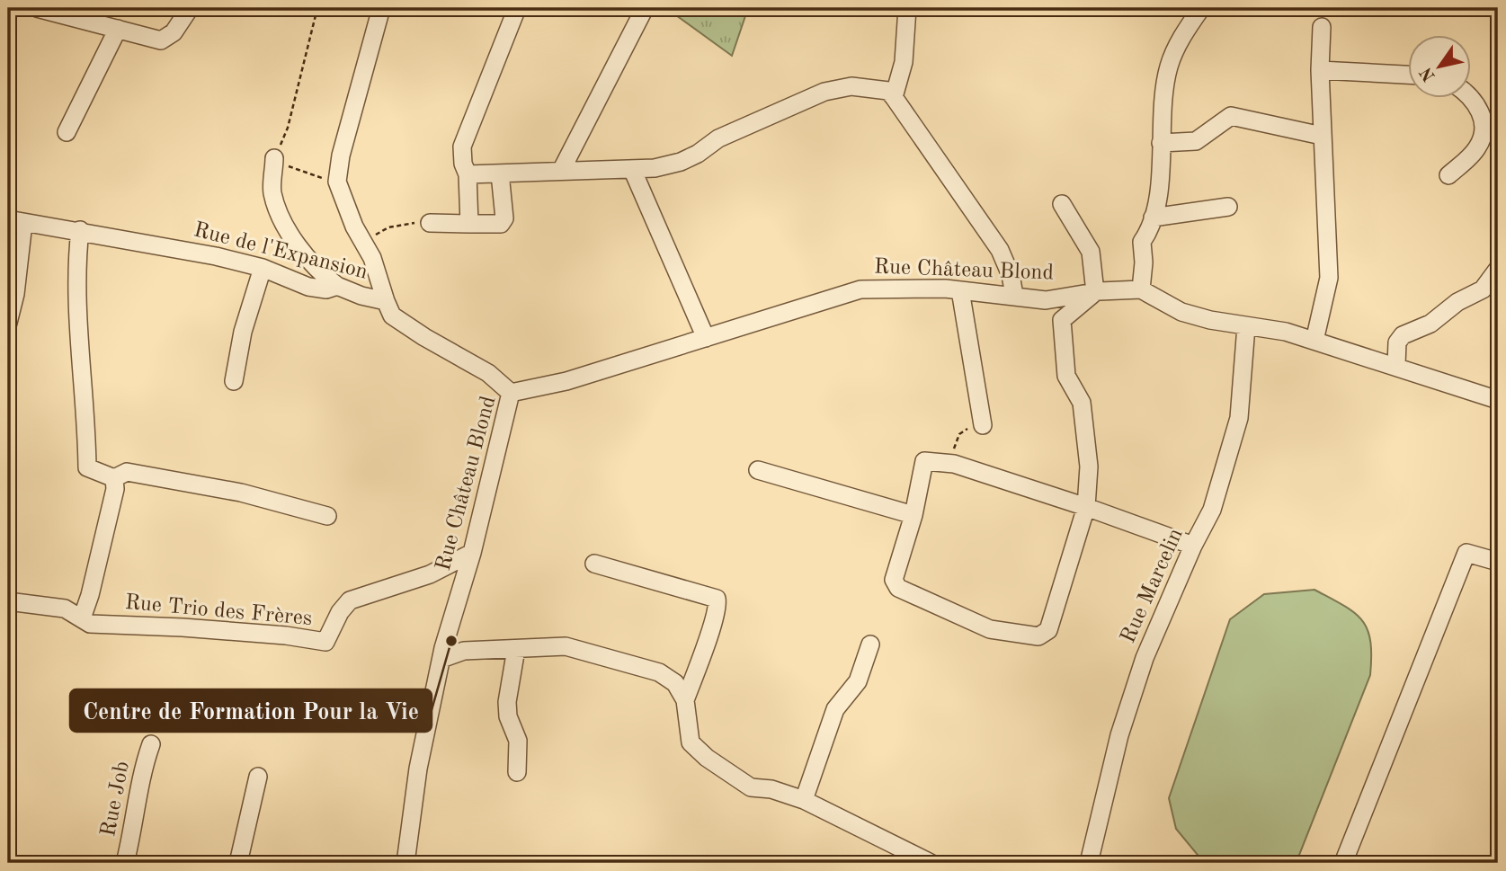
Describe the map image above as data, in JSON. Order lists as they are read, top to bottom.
{
  "streets": {
    "street": [
      "Rue de l'Expansion",
      "Rue Château Blond",
      "Rue Marcelin",
      "Rue Trio des Frères",
      "Rue Job"
    ]
  },
  "crossings": [
    ["Rue de l'Expansion", "Rue Château Blond"],
    ["Rue Château Blond", "Rue Trio des Frères"]
  ],
  "places": ["Centre de Formation Pour la Vie"],
  "north": "bottom left"
}
